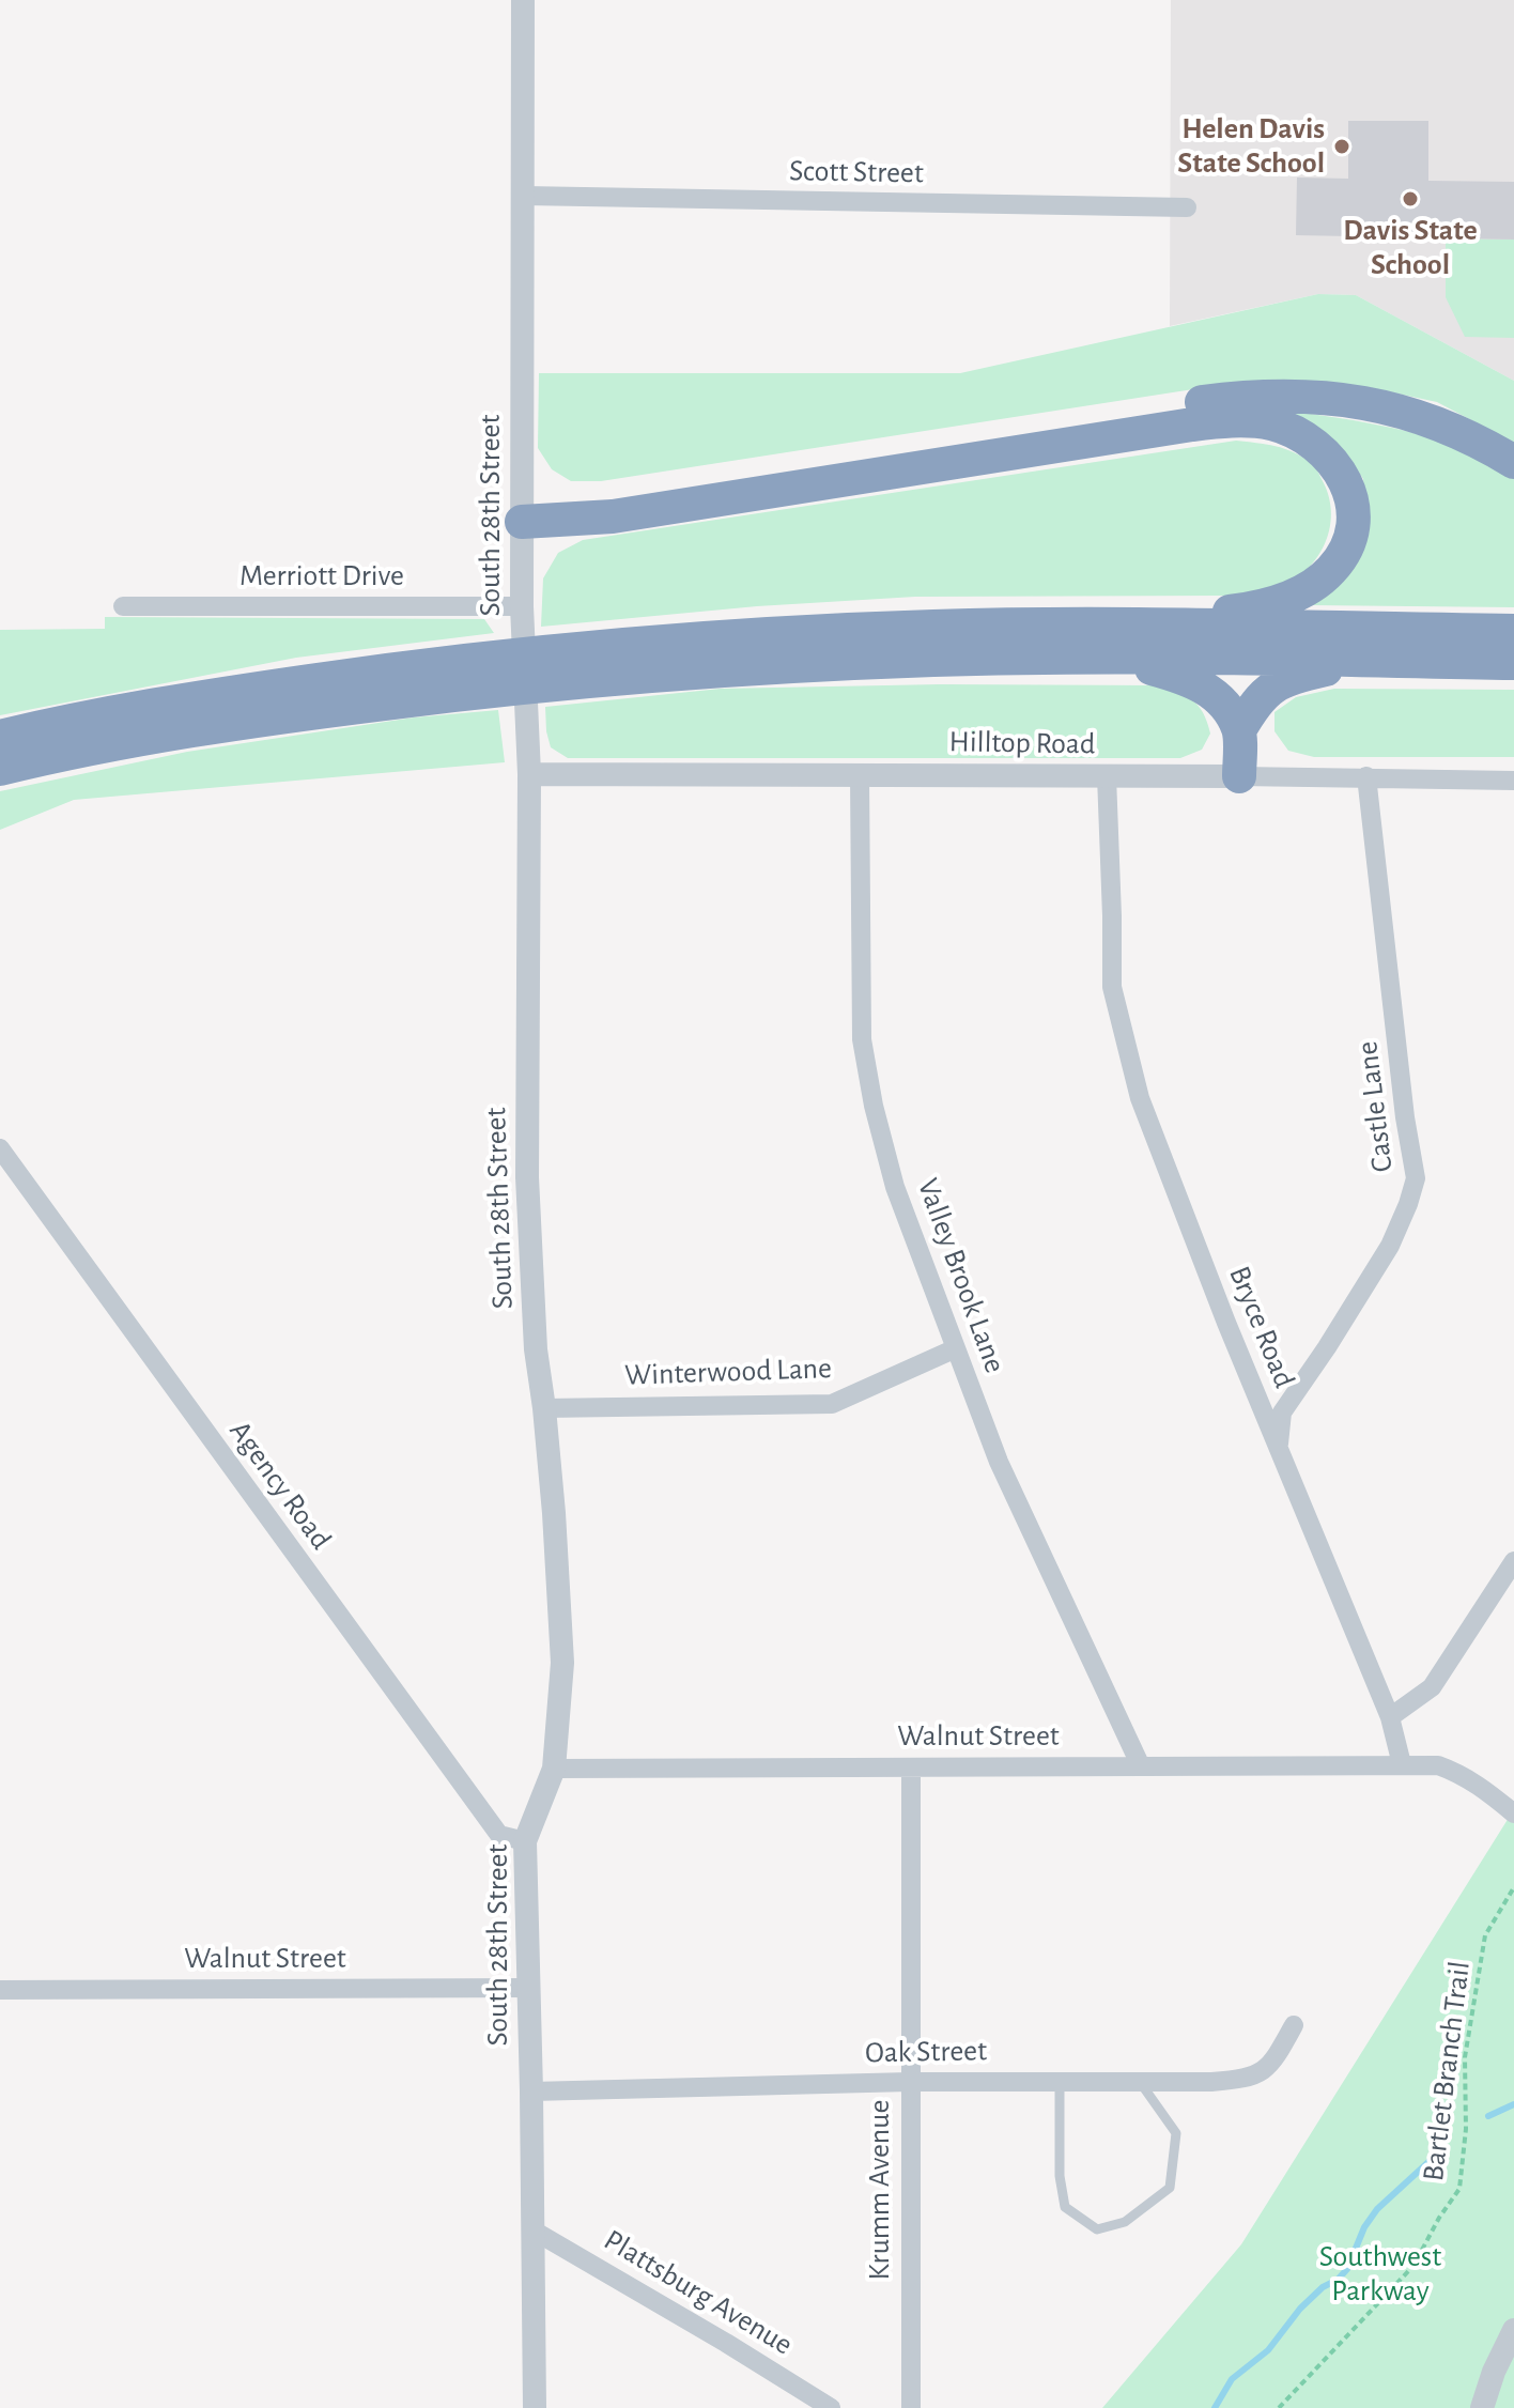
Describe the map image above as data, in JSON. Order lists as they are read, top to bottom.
{
  "streets": {
    "street": [
      "Scott Street",
      "South 28th Street",
      "Merriott Drive",
      "Hilltop Road",
      "Castle Lane",
      "Valley Brook Lane",
      "Bryce Road",
      "Winterwood Lane",
      "Agency Road",
      "Walnut Street",
      "Oak Street",
      "Krumm Avenue",
      "Plattsburg Avenue"
    ],
    "path": ["Bartlet Branch Trail"]
  },
  "crossings": [
    ["Scott Street", "South 28th Street"],
    ["South 28th Street", "Merriott Drive"],
    ["South 28th Street", "Hilltop Road"],
    ["South 28th Street", "Winterwood Lane"],
    ["South 28th Street", "Agency Road"],
    ["South 28th Street", "Walnut Street"],
    ["South 28th Street", "Oak Street"],
    ["South 28th Street", "Plattsburg Avenue"],
    ["Hilltop Road", "Castle Lane"],
    ["Hilltop Road", "Valley Brook Lane"],
    ["Hilltop Road", "Bryce Road"],
    ["Castle Lane", "Bryce Road"],
    ["Valley Brook Lane", "Winterwood Lane"],
    ["Valley Brook Lane", "Walnut Street"],
    ["Bryce Road", "Walnut Street"],
    ["Walnut Street", "Krumm Avenue"],
    ["Oak Street", "Krumm Avenue"]
  ],
  "parks": ["Southwest Parkway"],
  "places": ["Helen Davis State School", "Davis State School"]
}
